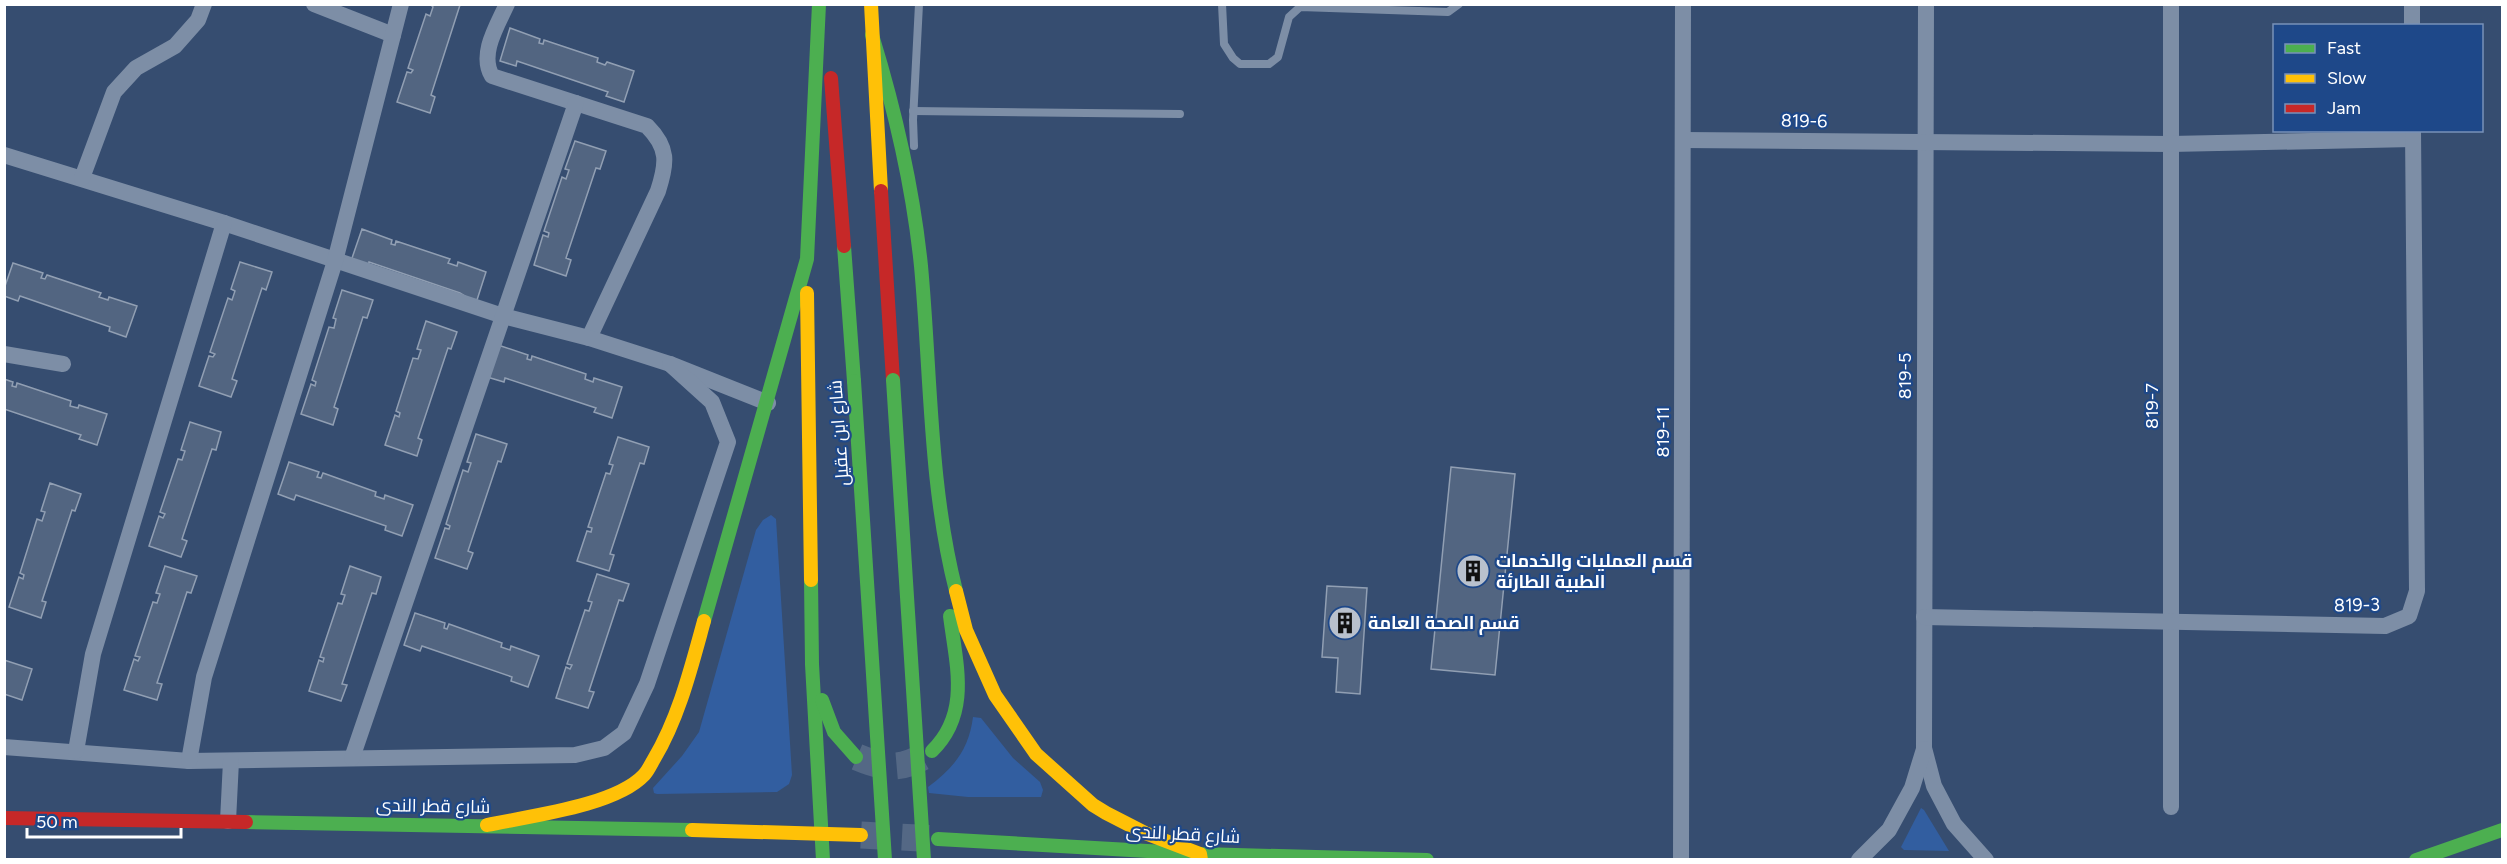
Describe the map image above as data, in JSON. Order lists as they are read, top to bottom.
{
  "streets": {
    "main road": ["شارع ابن عقيل", "شارع قطر الندى"],
    "street": [
      "819-6",
      "819-5",
      "819-7",
      "819-11",
      "819-3"
    ]
  },
  "crossings": [
    ["819-6", "819-5"],
    ["819-6", "819-7"],
    ["819-6", "819-11"],
    ["819-6", "819-3"],
    ["819-5", "819-3"],
    ["819-7", "819-3"]
  ],
  "places": {
    "building": ["قسم العمليات والخدمات الطبية الطارئة", "قسم الصحة العامة"]
  },
  "legend": ["Fast", "Slow", "Jam"],
  "scale_bar": "50 m"
}
